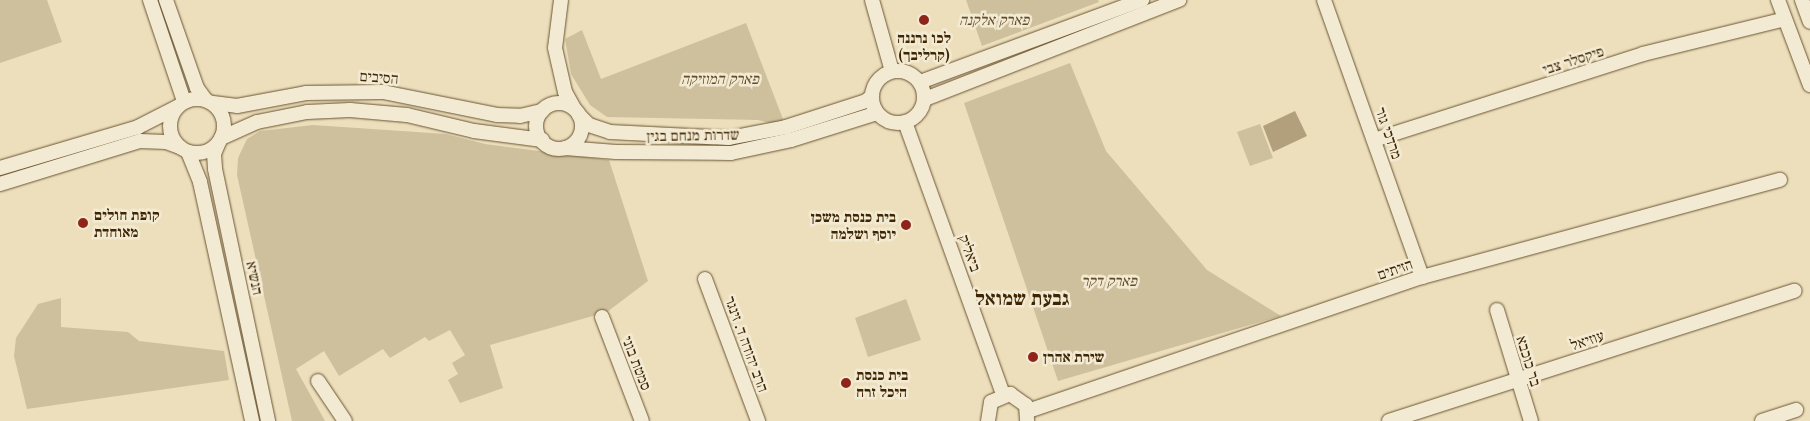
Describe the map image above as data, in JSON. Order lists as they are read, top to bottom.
{
  "streets": {
    "street": [
      "פיקסלר צבי",
      "הסיבים",
      "מרדכי גור",
      "שדרות מנחם בגין",
      "ביאליק",
      "הזיתים",
      "הנשיא",
      "עוזיאל",
      "הרב יהודה ד. זינגר",
      "בר כוכבא",
      "סמטת בוני"
    ]
  },
  "crossings": [
    ["פיקסלר צבי", "מרדכי גור"],
    ["הסיבים", "שדרות מנחם בגין"],
    ["הסיבים", "הנשיא"],
    ["מרדכי גור", "הזיתים"],
    ["שדרות מנחם בגין", "ביאליק"],
    ["עוזיאל", "בר כוכבא"]
  ],
  "districts": ["גבעת שמואל"],
  "parks": ["פארק אלקנה", "פארק המוזיקה", "פארק דקר"],
  "places": [
    "לכו נרננה (קרליבך)",
    "קופת חולים מאוחדת",
    "בית כנסת משכן יוסף ושלמה",
    "שירת אהרן",
    "בית כנסת היכל זרח"
  ]
}
